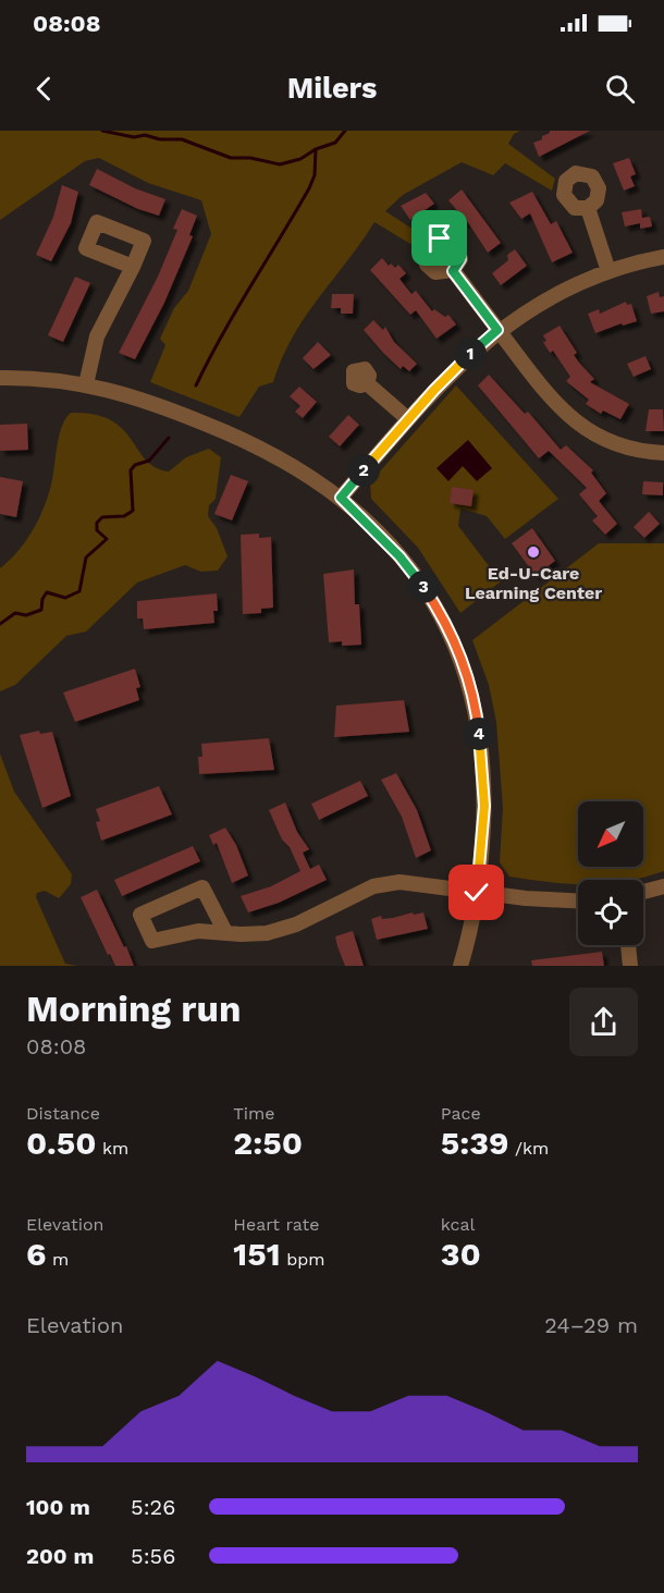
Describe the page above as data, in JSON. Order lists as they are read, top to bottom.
{
  "places": ["Ed-U-Care Learning Center"],
  "north": "bottom left",
  "page": {
    "status": "08:08",
    "header": "Milers",
    "pins": [
      "1",
      "2",
      "3",
      "4"
    ],
    "heading": ["Morning run", "08:08"],
    "stats": [
      ["Distance", "0.50 km"],
      ["Time", "2:50"],
      ["Pace", "5:39 /km"],
      ["Elevation", "6 m"],
      ["Heart rate", "151 bpm"],
      ["kcal", "30"]
    ],
    "chart": ["Elevation", "24–29 m"],
    "list": [
      {
        "name": "100 m",
        "note": "5:26"
      },
      {
        "name": "200 m",
        "note": "5:56"
      }
    ]
  }
}
